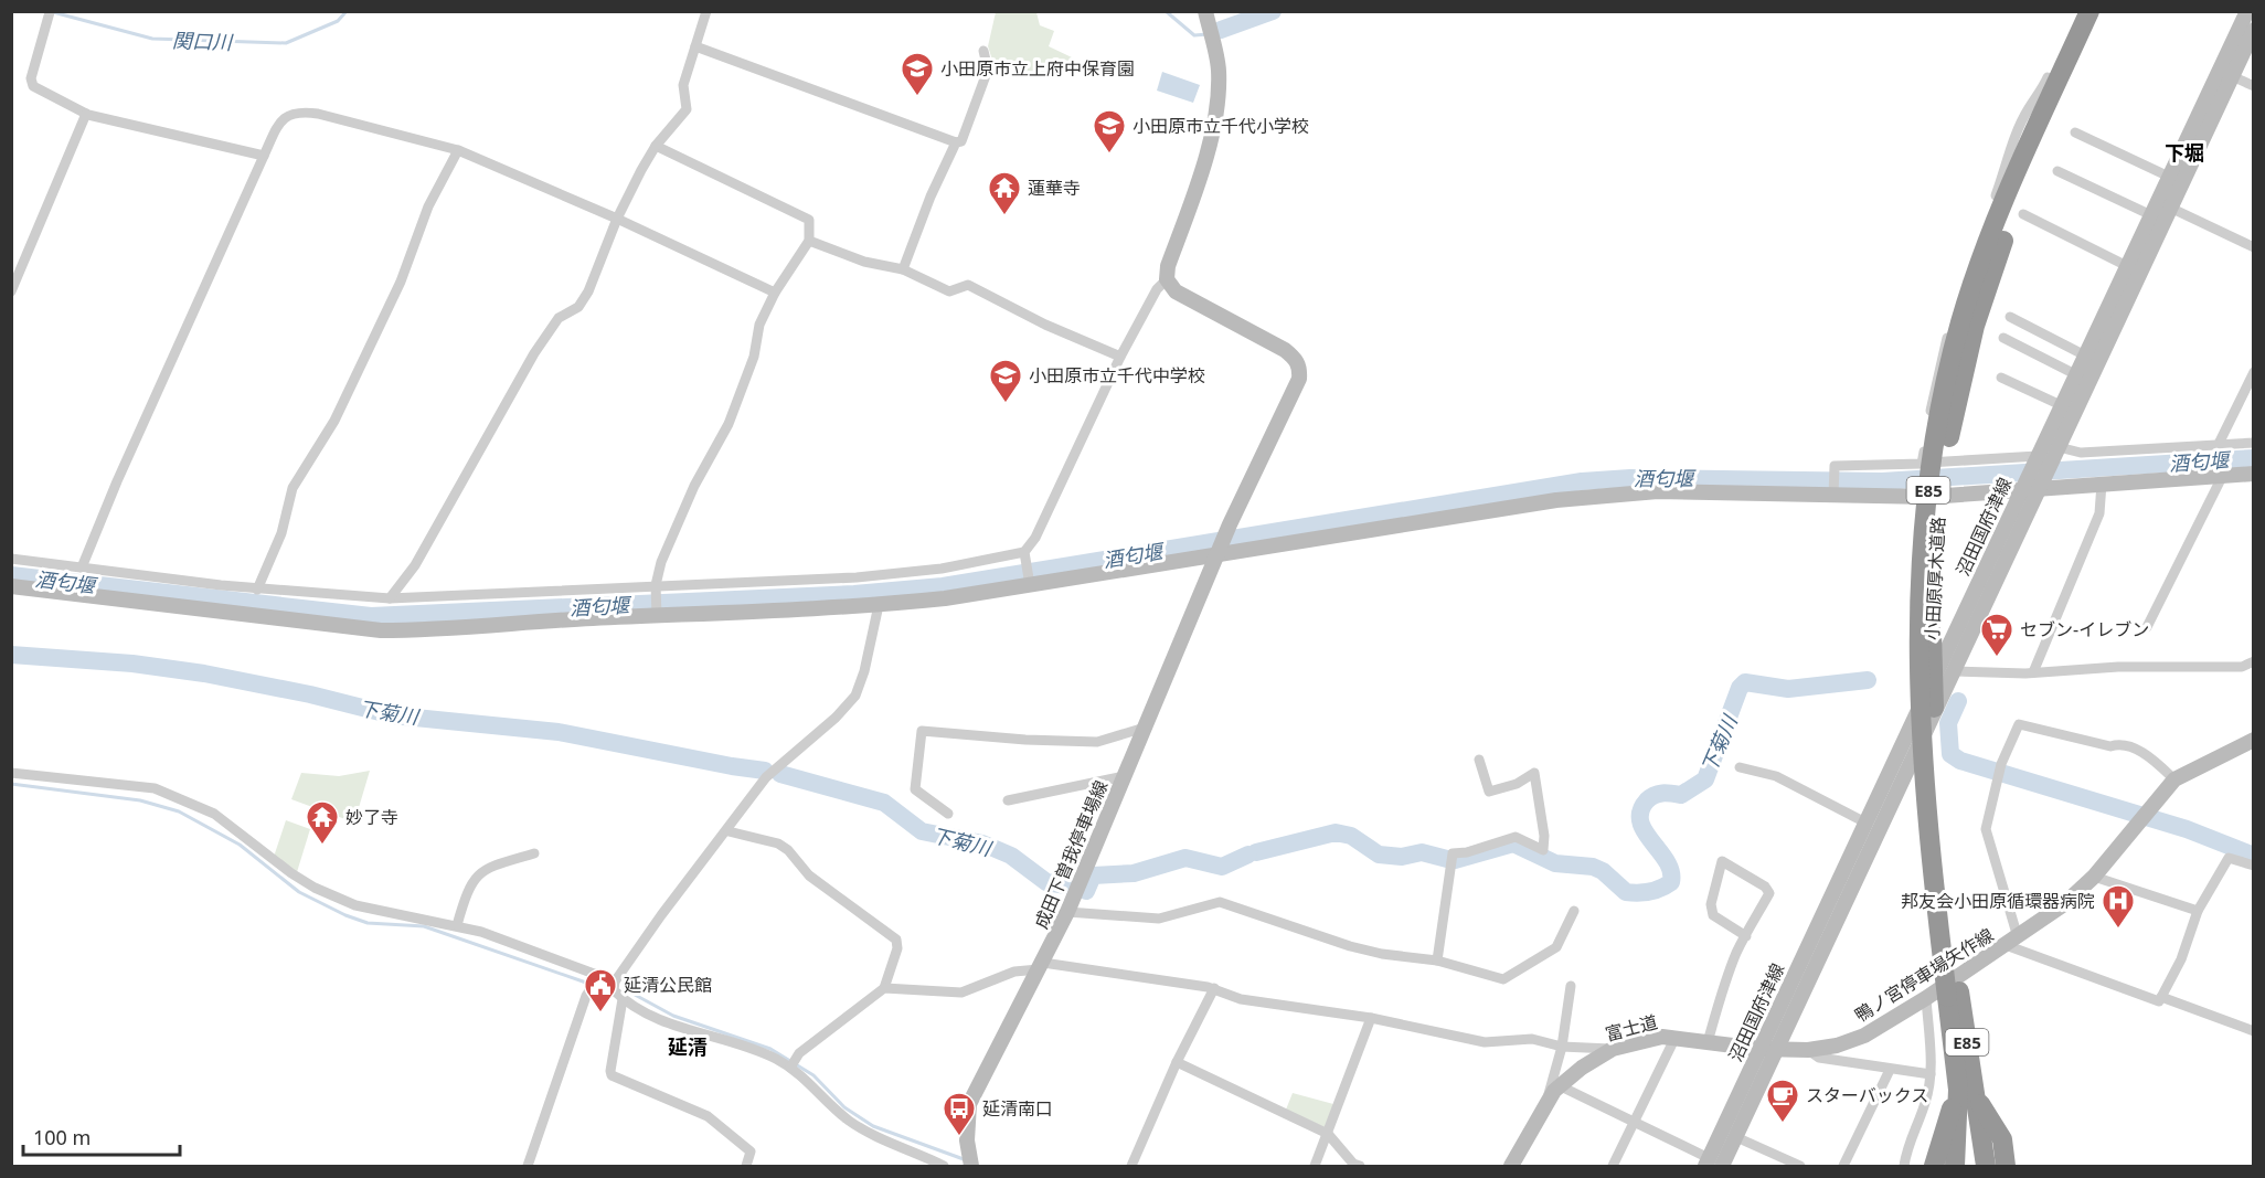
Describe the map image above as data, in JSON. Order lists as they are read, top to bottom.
{
  "streets": {
    "highway": ["E85", "小田原厚木道路"],
    "main road": [
      "沼田国府津線",
      "成田下曽我停車場線",
      "鴨ノ宮停車場矢作線",
      "富士道"
    ]
  },
  "crossings": [
    ["沼田国府津線", "鴨ノ宮停車場矢作線"],
    ["沼田国府津線", "富士道"],
    ["鴨ノ宮停車場矢作線", "富士道"]
  ],
  "districts": ["下堀", "延清"],
  "water": ["関口川", "酒匂堰", "下菊川"],
  "places": {
    "school or university": ["小田原市立上府中保育園", "小田原市立千代小学校", "小田原市立千代中学校"],
    "temple": ["蓮華寺", "妙了寺"],
    "supermarket": ["セブン-イレブン"],
    "hospital": ["邦友会小田原循環器病院"],
    "public building": ["延清公民館"],
    "cafe": ["スターバックス"],
    "bus stop": ["延清南口"]
  },
  "scale_bar": "100 m"
}
